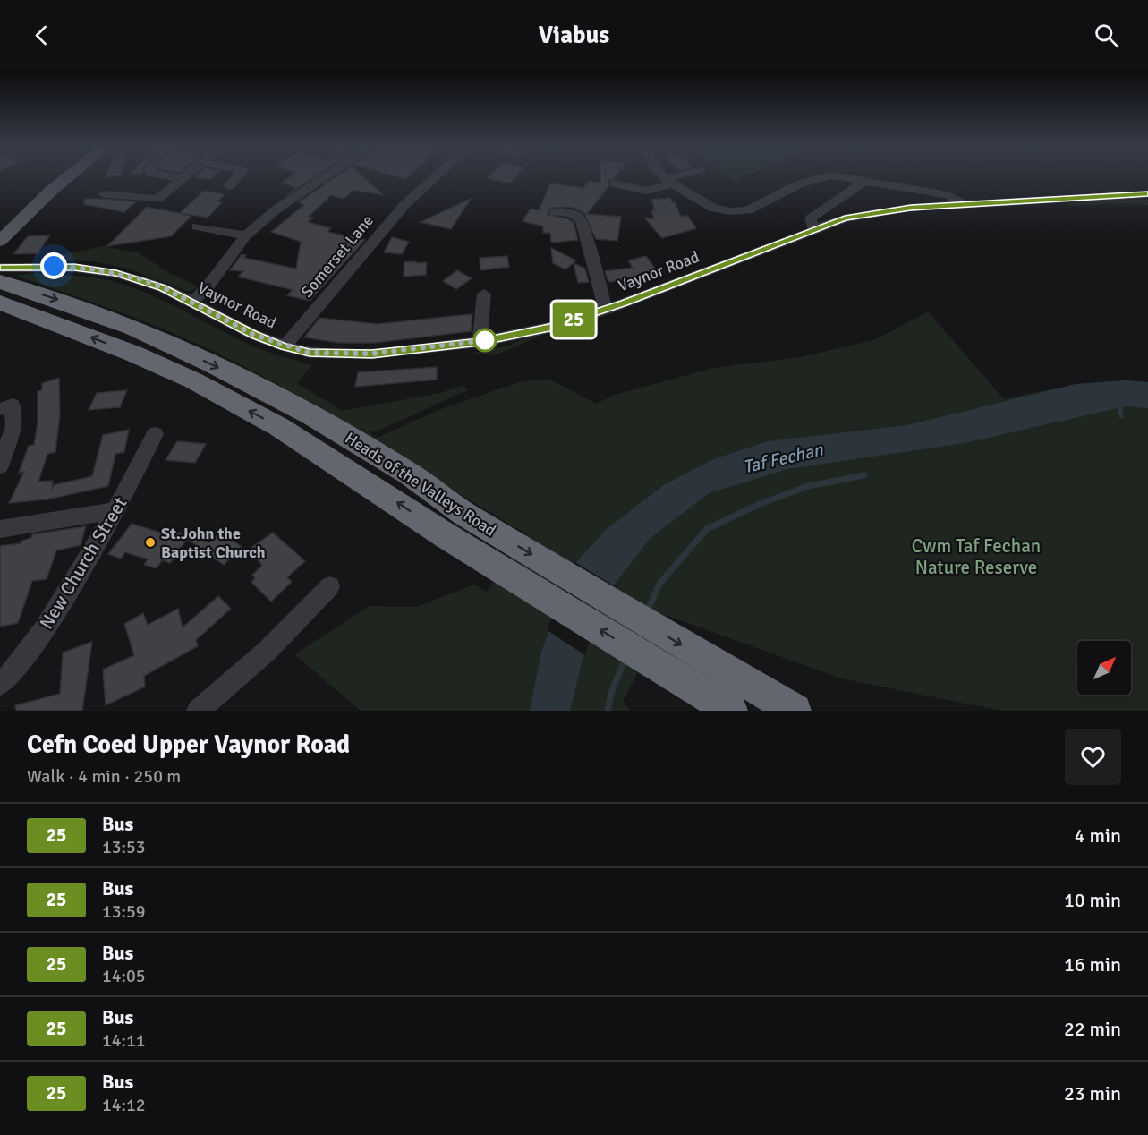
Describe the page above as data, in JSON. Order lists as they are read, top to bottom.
{
  "streets": {
    "highway": ["Heads of the Valleys Road"],
    "street": ["Somerset Lane", "Vaynor Road", "New Church Street"]
  },
  "crossings": [
    ["Somerset Lane", "Vaynor Road"]
  ],
  "water": ["Taf Fechan"],
  "parks": ["Cwm Taf Fechan Nature Reserve"],
  "places": ["St.John the Baptist Church"],
  "lines": ["bus line 25"],
  "north": "top right",
  "page": {
    "header": "Viabus",
    "on_map": "25",
    "heading": ["Cefn Coed Upper Vaynor Road", "Walk · 4 min · 250 m"],
    "list": [
      {
        "mark": "25",
        "name": "Bus",
        "note": "13:53",
        "value": "4 min"
      },
      {
        "mark": "25",
        "name": "Bus",
        "note": "13:59",
        "value": "10 min"
      },
      {
        "mark": "25",
        "name": "Bus",
        "note": "14:05",
        "value": "16 min"
      },
      {
        "mark": "25",
        "name": "Bus",
        "note": "14:11",
        "value": "22 min"
      },
      {
        "mark": "25",
        "name": "Bus",
        "note": "14:12",
        "value": "23 min"
      }
    ]
  }
}
